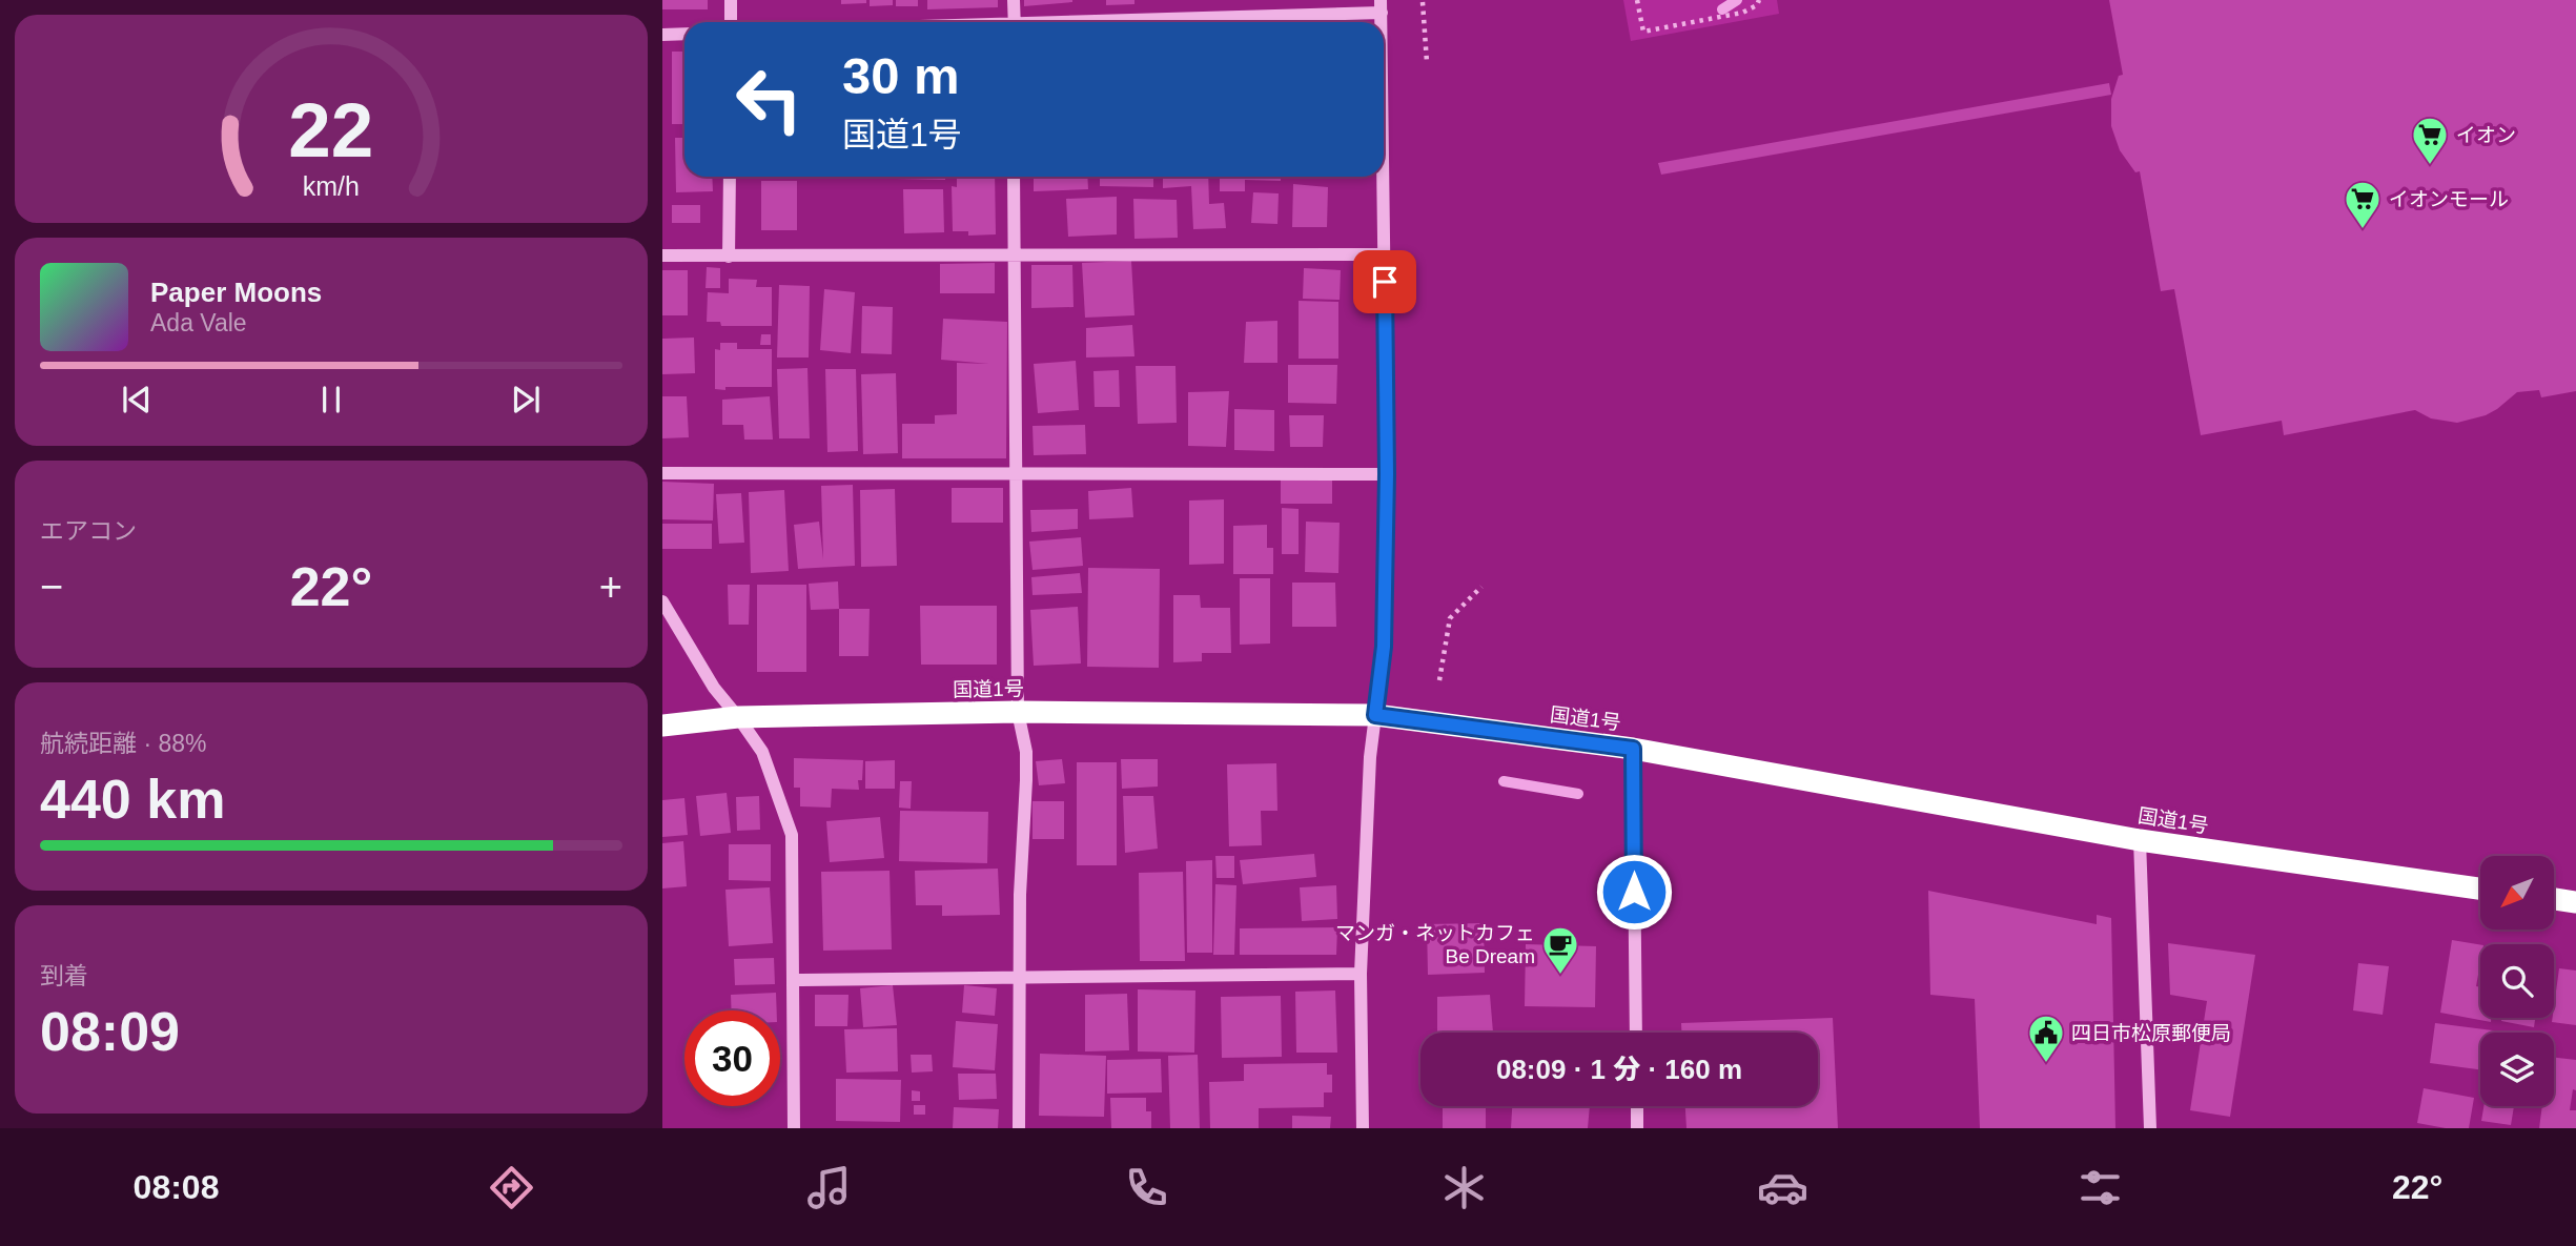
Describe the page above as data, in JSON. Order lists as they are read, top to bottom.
{
  "streets": {
    "highway": ["国道1号"]
  },
  "places": {
    "supermarket": ["イオン", "イオンモール"],
    "cafe": ["マンガ・ネットカフェ Be Dream"],
    "public building": ["四日市松原郵便局"]
  },
  "north": "bottom left",
  "page": {
    "turn": ["30 m", "国道1号"],
    "song": ["Paper Moons", "Ada Vale"],
    "tile": [
      "エアコン",
      ["航続距離 · 88%", "440 km"],
      ["到着", "08:09"]
    ],
    "heat": ["−", "22°", "+"],
    "limit": "30",
    "trip": "08:09 · 1 分 · 160 m",
    "tabs": ["08:08", "22°"],
    "gauge": ["22", "km/h"]
  }
}
